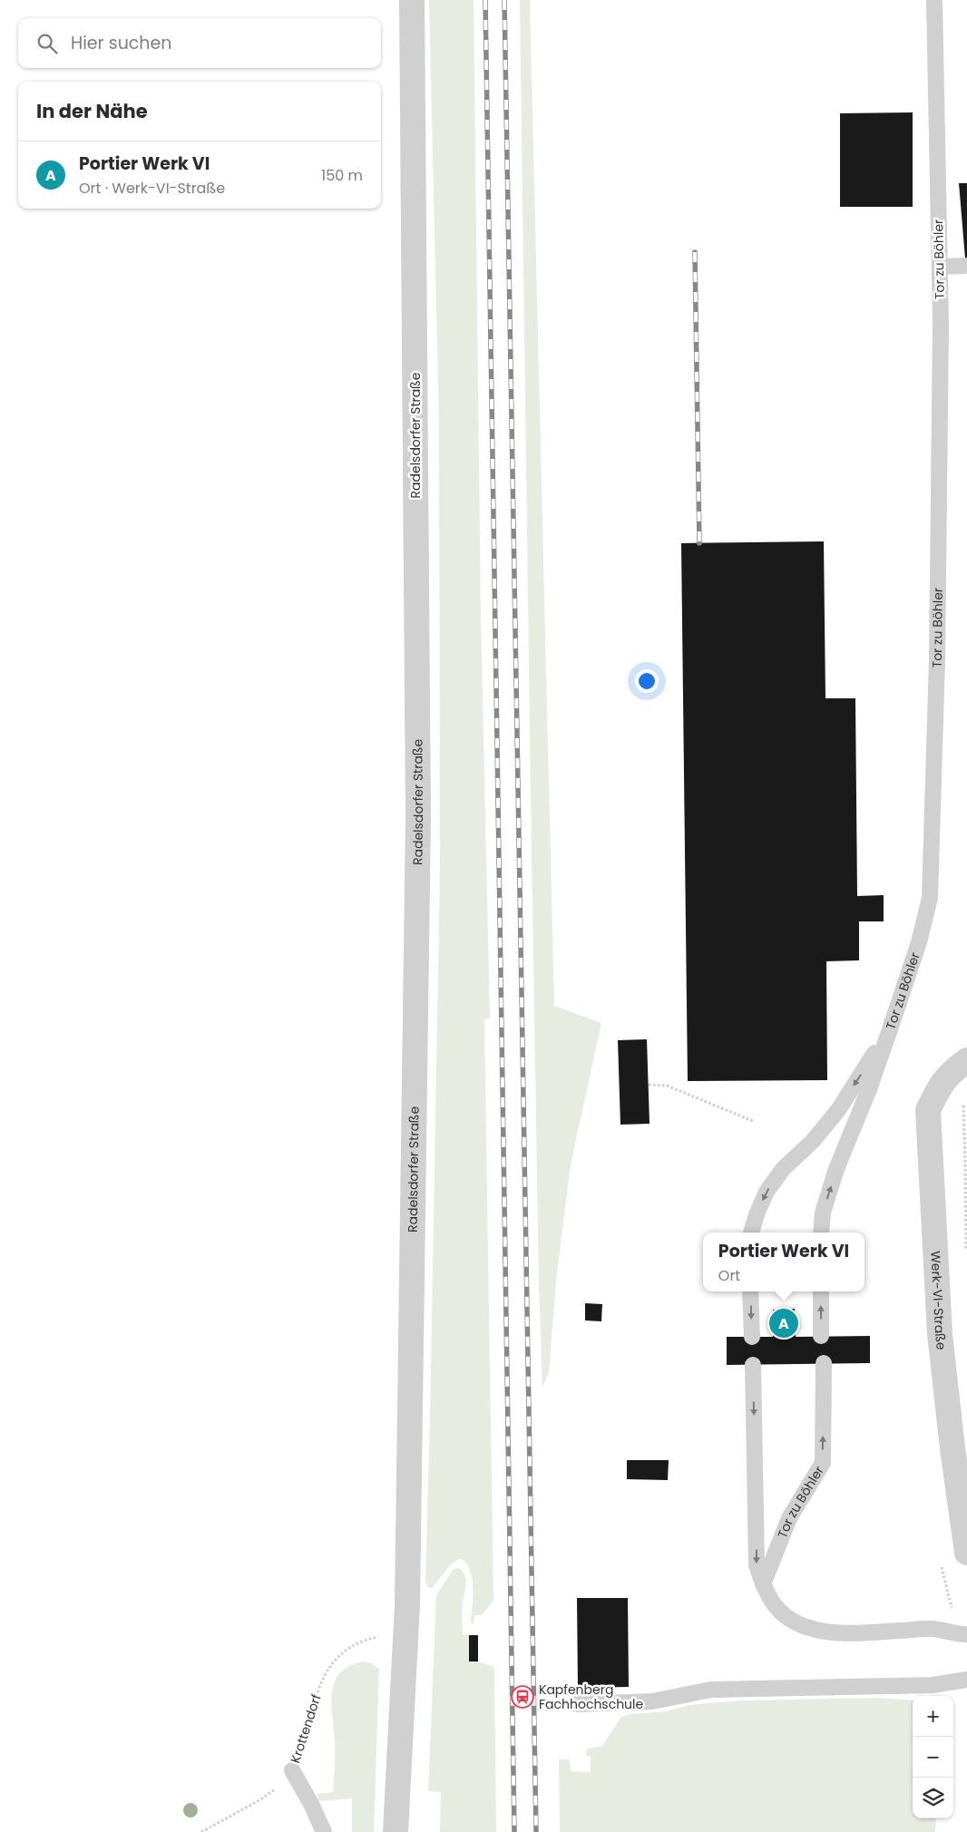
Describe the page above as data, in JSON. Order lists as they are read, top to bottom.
{
  "streets": {
    "street": ["Radelsdorfer Straße", "Werk-VI-Straße"],
    "lane": ["Tor zu Böhler"],
    "path": ["Krottendorf"]
  },
  "crossings": [
    ["Radelsdorfer Straße", "Krottendorf"]
  ],
  "places": {
    "station": ["Kapfenberg Fachhochschule"]
  },
  "page": {
    "search": "Hier suchen",
    "heading": "In der Nähe",
    "list": [
      {
        "mark": "A",
        "name": "Portier Werk VI",
        "note": "Ort · Werk-VI-Straße",
        "value": "150 m"
      }
    ],
    "popup": ["Portier Werk VI", "Ort"],
    "pins": "A",
    "map_buttons": ["+", "−"]
  }
}
